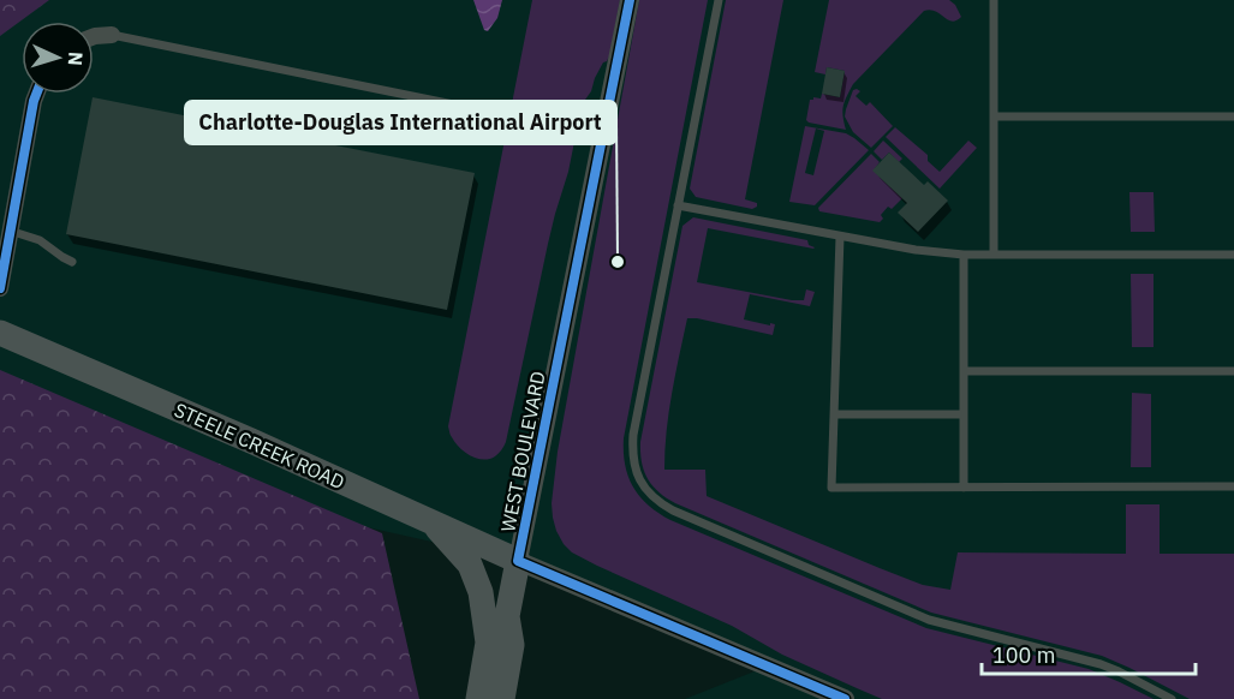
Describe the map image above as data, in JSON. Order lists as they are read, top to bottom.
{
  "streets": {
    "main road": ["STEELE CREEK ROAD"],
    "street": ["WEST BOULEVARD"]
  },
  "crossings": [
    ["STEELE CREEK ROAD", "WEST BOULEVARD"]
  ],
  "places": ["Charlotte-Douglas International Airport"],
  "scale_bar": "100 m",
  "north": "right"
}
